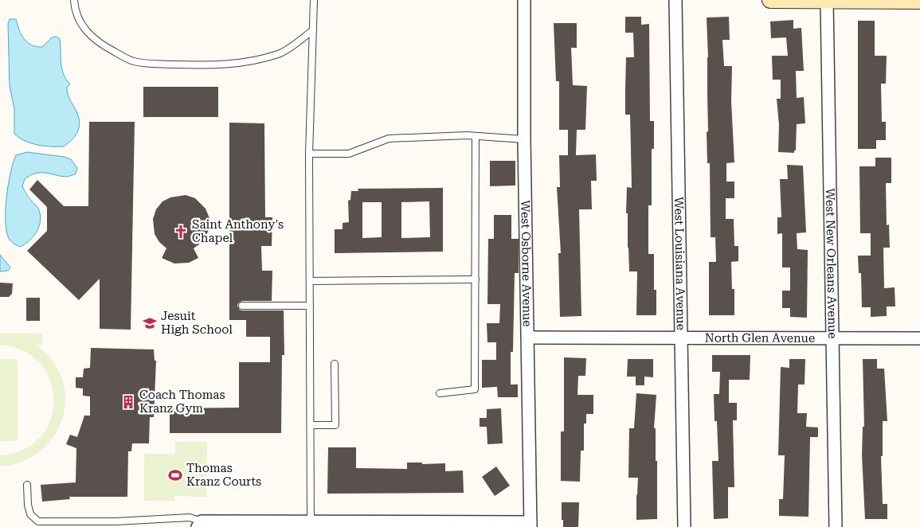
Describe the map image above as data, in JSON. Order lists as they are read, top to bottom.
{
  "streets": {
    "street": [
      "West Osborne Avenue",
      "West Louisiana Avenue",
      "West New Orleans Avenue",
      "North Glen Avenue"
    ]
  },
  "crossings": [
    ["West Osborne Avenue", "North Glen Avenue"],
    ["West Louisiana Avenue", "North Glen Avenue"],
    ["West New Orleans Avenue", "North Glen Avenue"]
  ],
  "places": {
    "church": ["Saint Anthony's Chapel"],
    "school or university": ["Jesuit High School"],
    "building": ["Coach Thomas Kranz Gym"],
    "sports": ["Thomas Kranz Courts"]
  }
}
